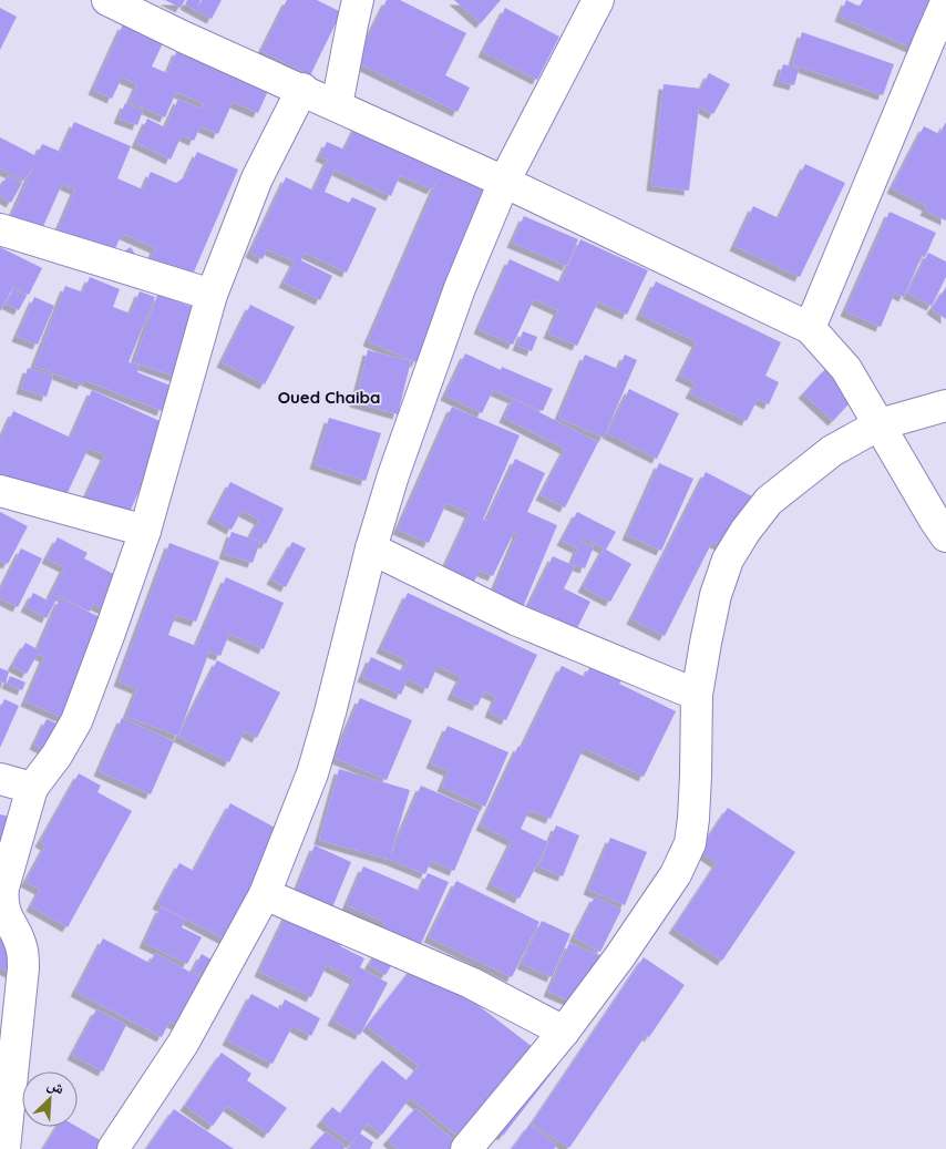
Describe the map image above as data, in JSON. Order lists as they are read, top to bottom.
{
  "districts": ["Oued Chaiba"],
  "north": "top right"
}
